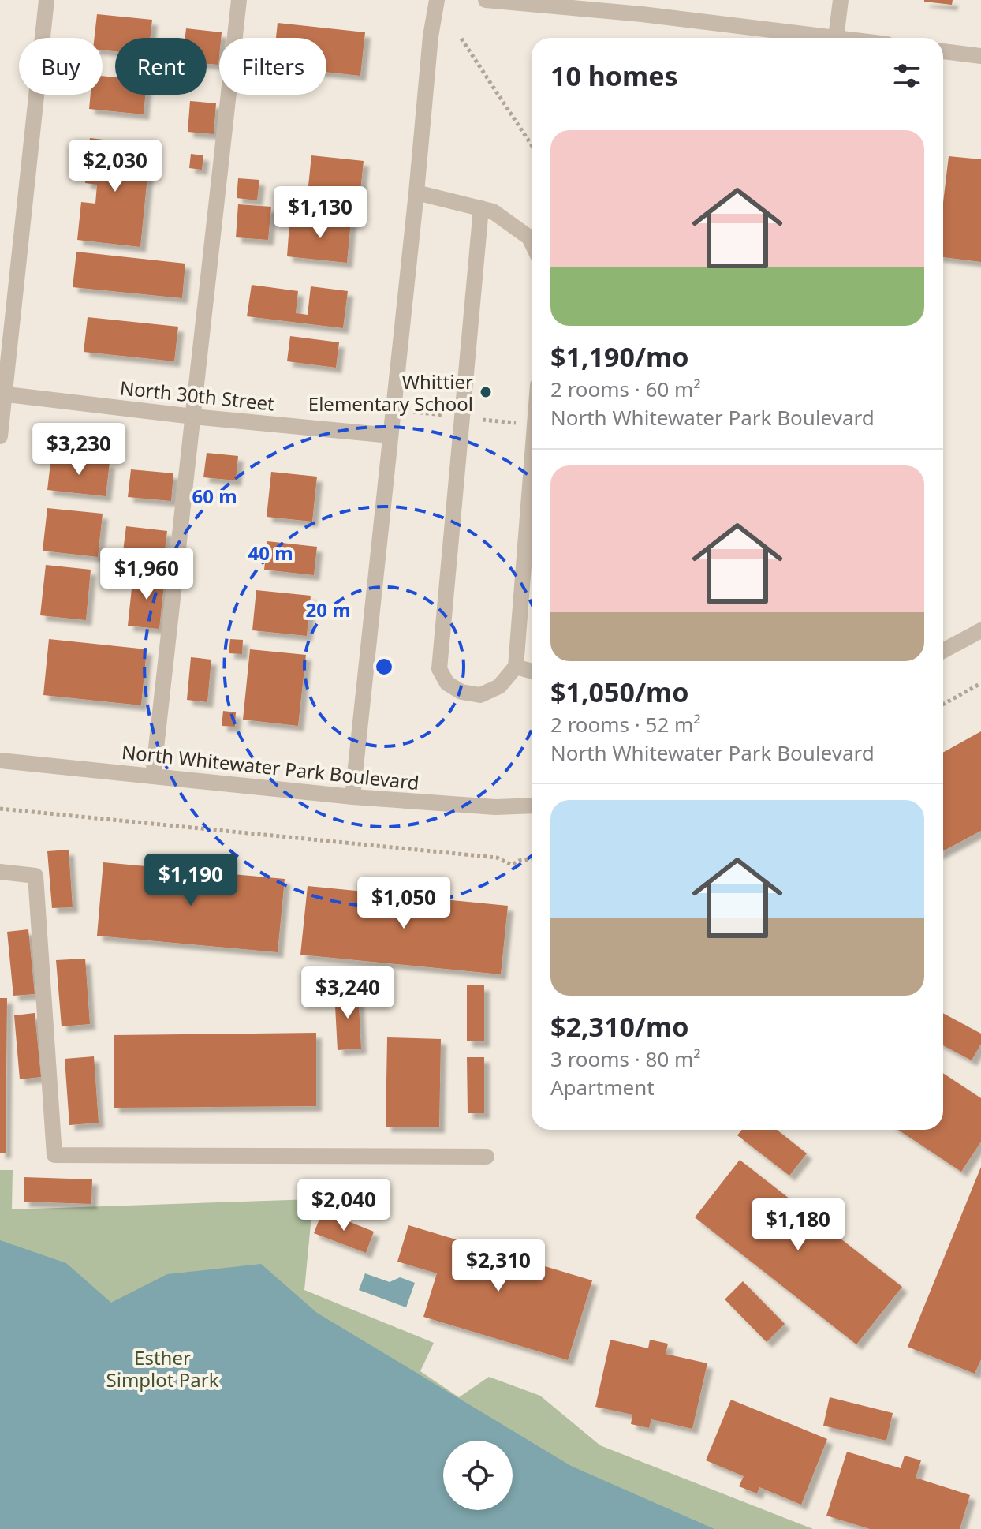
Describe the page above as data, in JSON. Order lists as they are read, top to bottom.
{
  "streets": {
    "street": ["North 30th Street", "North Whitewater Park Boulevard"]
  },
  "parks": ["Esther Simplot Park"],
  "places": ["Whittier Elementary School"],
  "page": {
    "chip": ["Buy", "Rent", "Filters"],
    "heading": "10 homes",
    "list": [
      {
        "name": "$1,190/mo",
        "note": "2 rooms · 60 m² · North Whitewater Park Boulevard"
      },
      {
        "name": "$1,050/mo",
        "note": "2 rooms · 52 m² · North Whitewater Park Boulevard"
      },
      {
        "name": "$2,310/mo",
        "note": "3 rooms · 80 m² · Apartment"
      }
    ],
    "price": [
      "$2,030",
      "$1,130",
      "$3,230",
      "$1,960",
      "$1,190",
      "$1,050",
      "$3,240",
      "$2,040",
      "$1,180",
      "$2,310"
    ]
  },
  "rings": ["60 m", "40 m", "20 m"]
}
